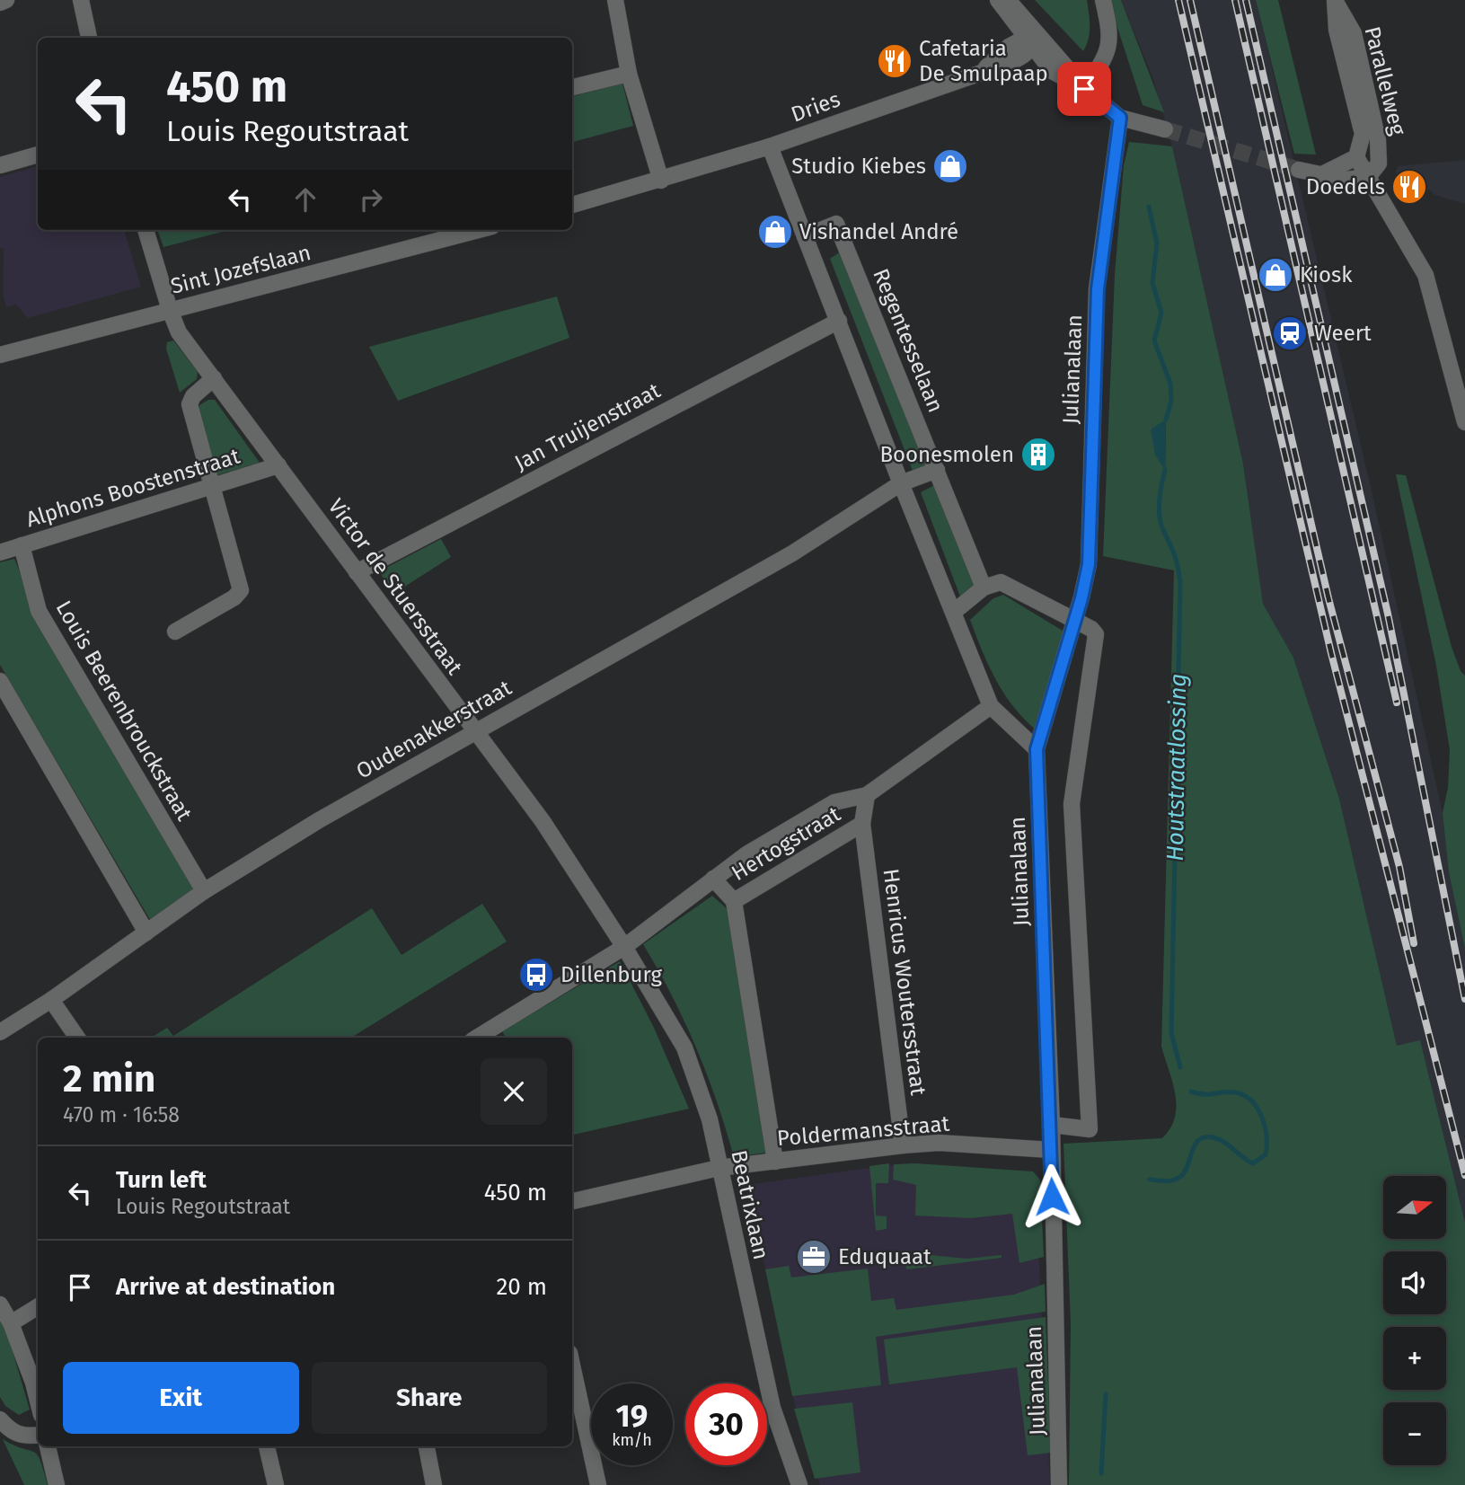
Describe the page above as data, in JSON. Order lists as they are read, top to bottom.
{
  "streets": {
    "street": [
      "Parallelweg",
      "Dries",
      "Sint Jozefslaan",
      "Regentesselaan",
      "Julianalaan",
      "Jan Truijenstraat",
      "Alphons Boostenstraat",
      "Victor de Stuersstraat",
      "Louis Beerenbrouckstraat",
      "Oudenakkerstraat",
      "Hertogstraat",
      "Henricus Woutersstraat",
      "Poldermansstraat",
      "Beatrixlaan"
    ]
  },
  "crossings": [
    ["Sint Jozefslaan", "Victor de Stuersstraat"],
    ["Julianalaan", "Poldermansstraat"],
    ["Jan Truijenstraat", "Victor de Stuersstraat"],
    ["Alphons Boostenstraat", "Victor de Stuersstraat"],
    ["Alphons Boostenstraat", "Louis Beerenbrouckstraat"],
    ["Victor de Stuersstraat", "Oudenakkerstraat"],
    ["Victor de Stuersstraat", "Hertogstraat"],
    ["Victor de Stuersstraat", "Beatrixlaan"],
    ["Louis Beerenbrouckstraat", "Oudenakkerstraat"],
    ["Hertogstraat", "Henricus Woutersstraat"],
    ["Hertogstraat", "Beatrixlaan"],
    ["Henricus Woutersstraat", "Poldermansstraat"],
    ["Poldermansstraat", "Beatrixlaan"]
  ],
  "water": ["Houtstraatlossing"],
  "places": {
    "restaurant": ["Cafetaria De Smulpaap", "Doedels"],
    "shop": ["Studio Kiebes", "Vishandel André", "Kiosk"],
    "station": ["Weert"],
    "building": ["Boonesmolen"],
    "bus stop": ["Dillenburg"],
    "office": ["Eduquaat"]
  },
  "north": "right",
  "page": {
    "turn": ["450 m", "Louis Regoutstraat"],
    "heading": ["2 min", "470 m · 16:58"],
    "list": [
      {
        "name": "Turn left",
        "note": "Louis Regoutstraat",
        "value": "450 m"
      },
      {
        "name": "Arrive at destination",
        "value": "20 m"
      }
    ],
    "map_buttons": ["+", "−"],
    "buttons": ["Exit", "Share"],
    "speed": "19 km/h",
    "limit": "30"
  }
}
